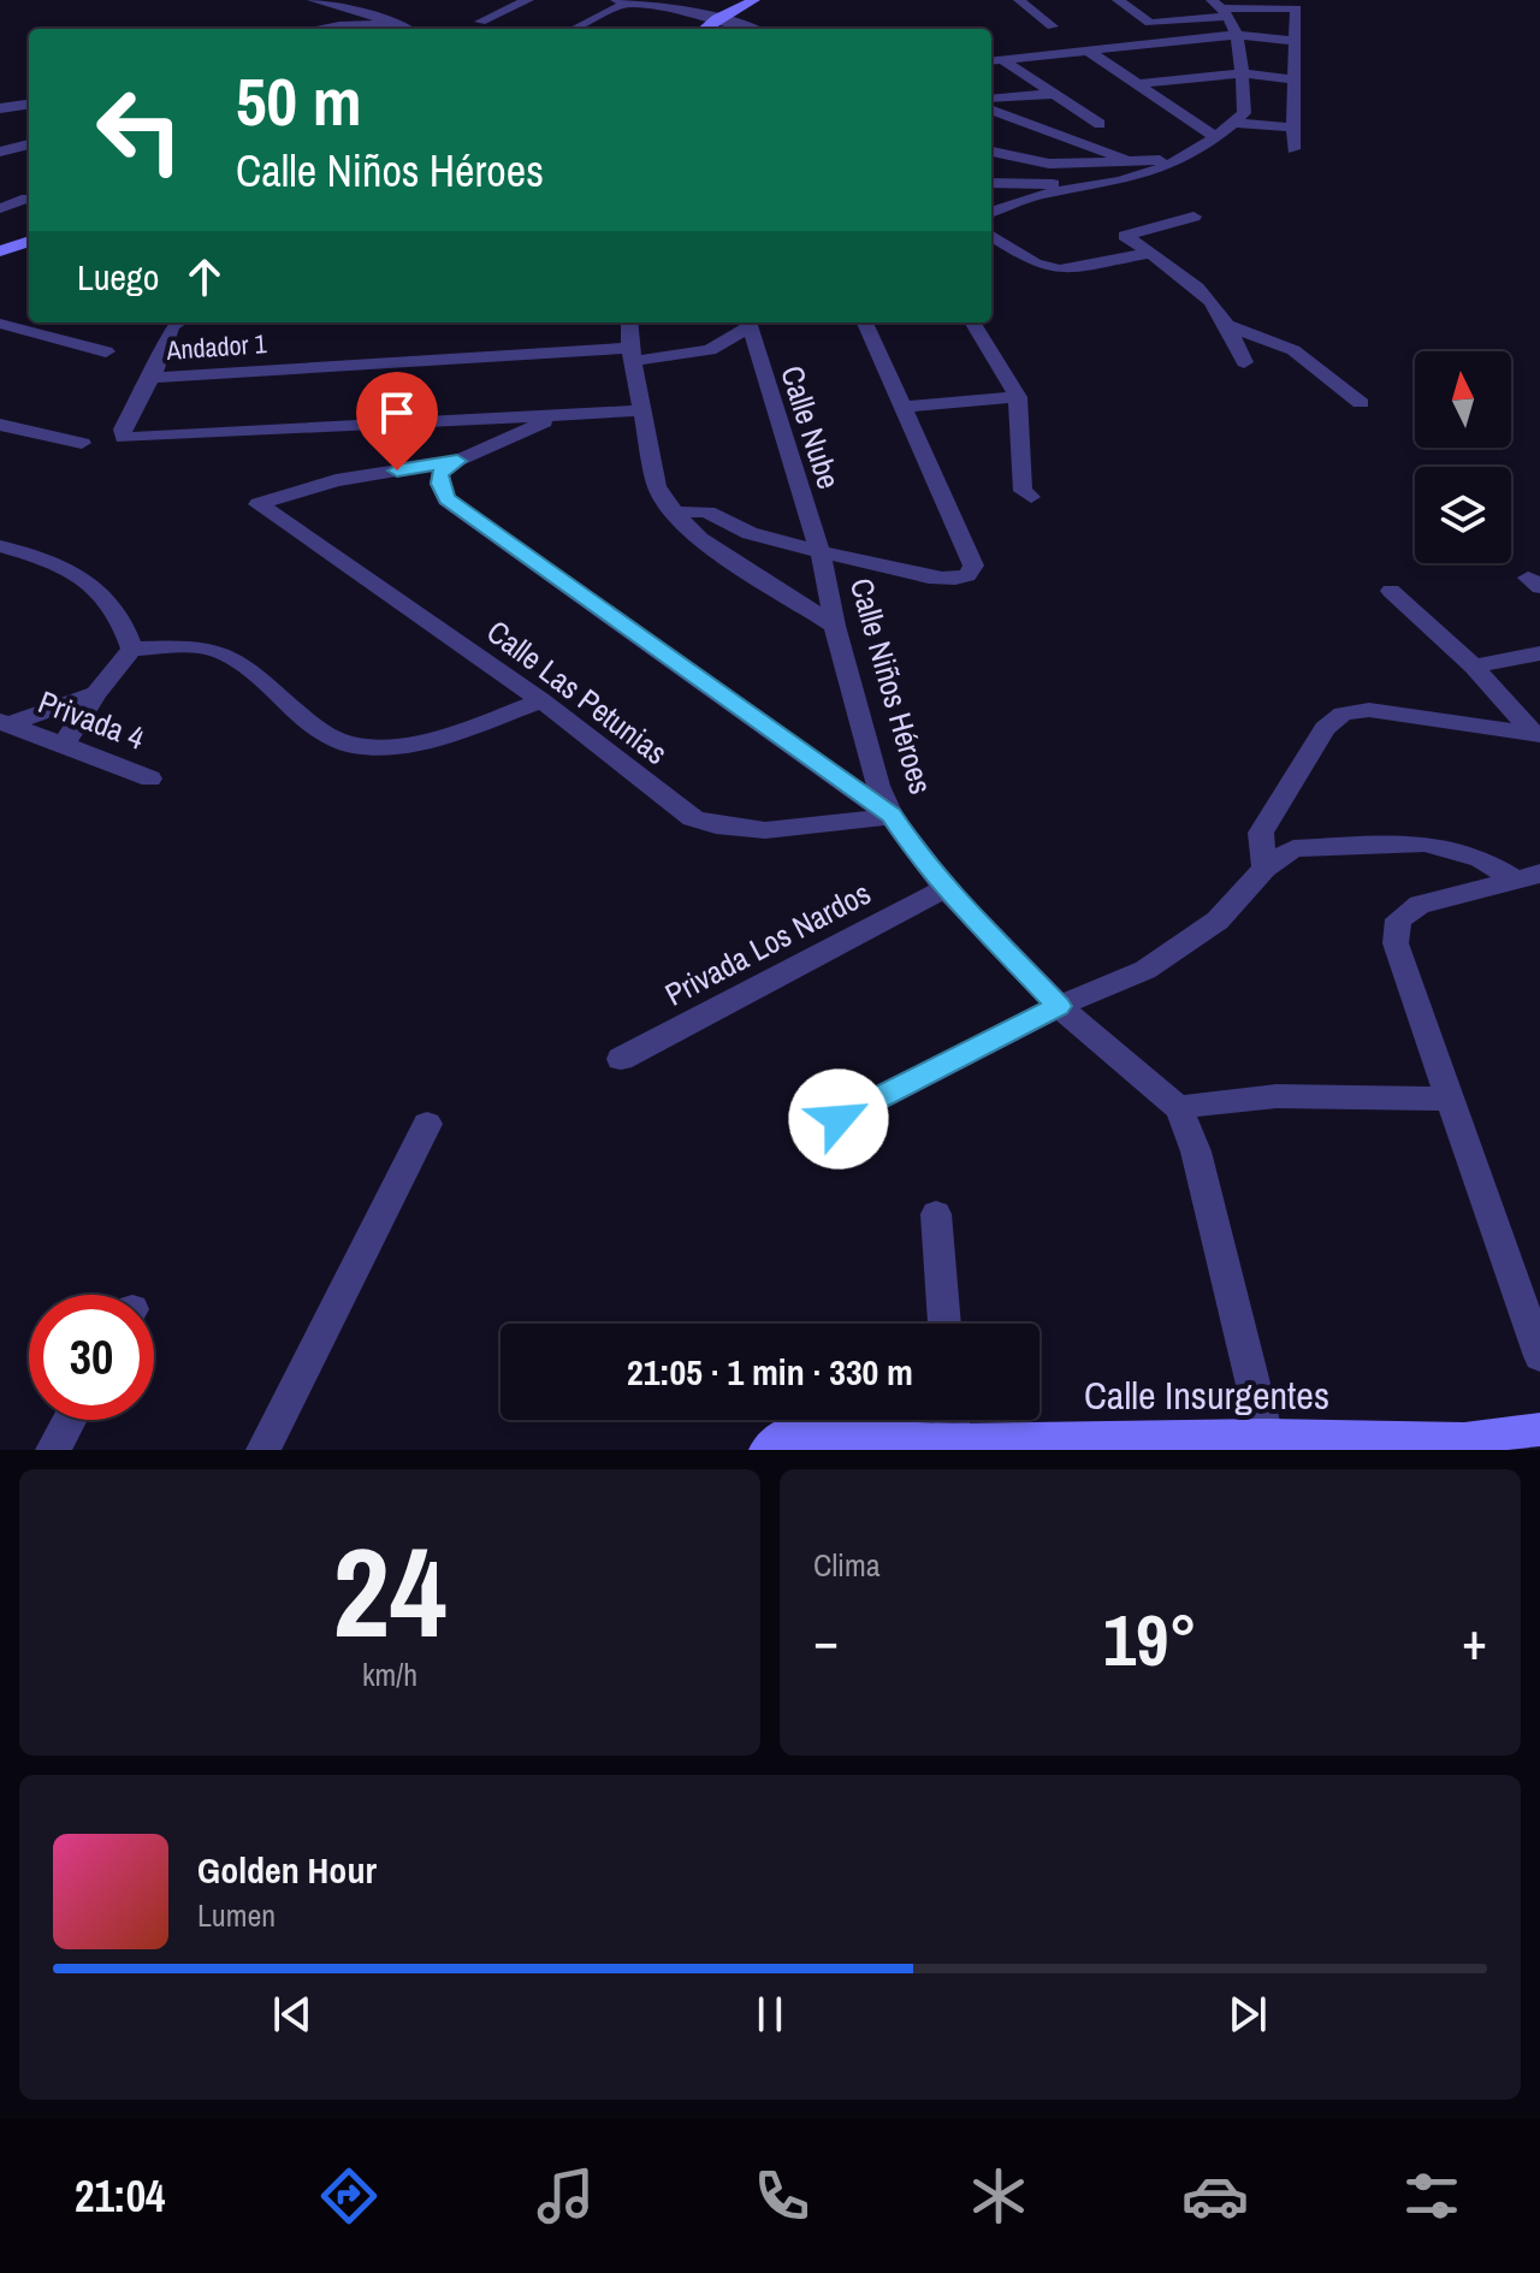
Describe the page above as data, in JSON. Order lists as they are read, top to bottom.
{
  "streets": {
    "street": [
      "Andador 1",
      "Calle Nube",
      "Calle Niños Héroes",
      "Calle Las Petunias",
      "Privada 4",
      "Privada Los Nardos",
      "Calle Insurgentes"
    ]
  },
  "crossings": [
    ["Andador 1", "Calle Nube"],
    ["Calle Nube", "Calle Niños Héroes"],
    ["Calle Niños Héroes", "Calle Las Petunias"],
    ["Calle Niños Héroes", "Privada Los Nardos"],
    ["Calle Niños Héroes", "Calle Insurgentes"]
  ],
  "north": "top",
  "page": {
    "turn": ["50 m", "Calle Niños Héroes"],
    "then": "Luego",
    "limit": "30",
    "trip": "21:05 · 1 min · 330 m",
    "tile": [
      ["24", "km/h"],
      "Clima"
    ],
    "heat": ["−", "19°", "+"],
    "song": ["Golden Hour", "Lumen"],
    "tabs": "21:04"
  }
}
